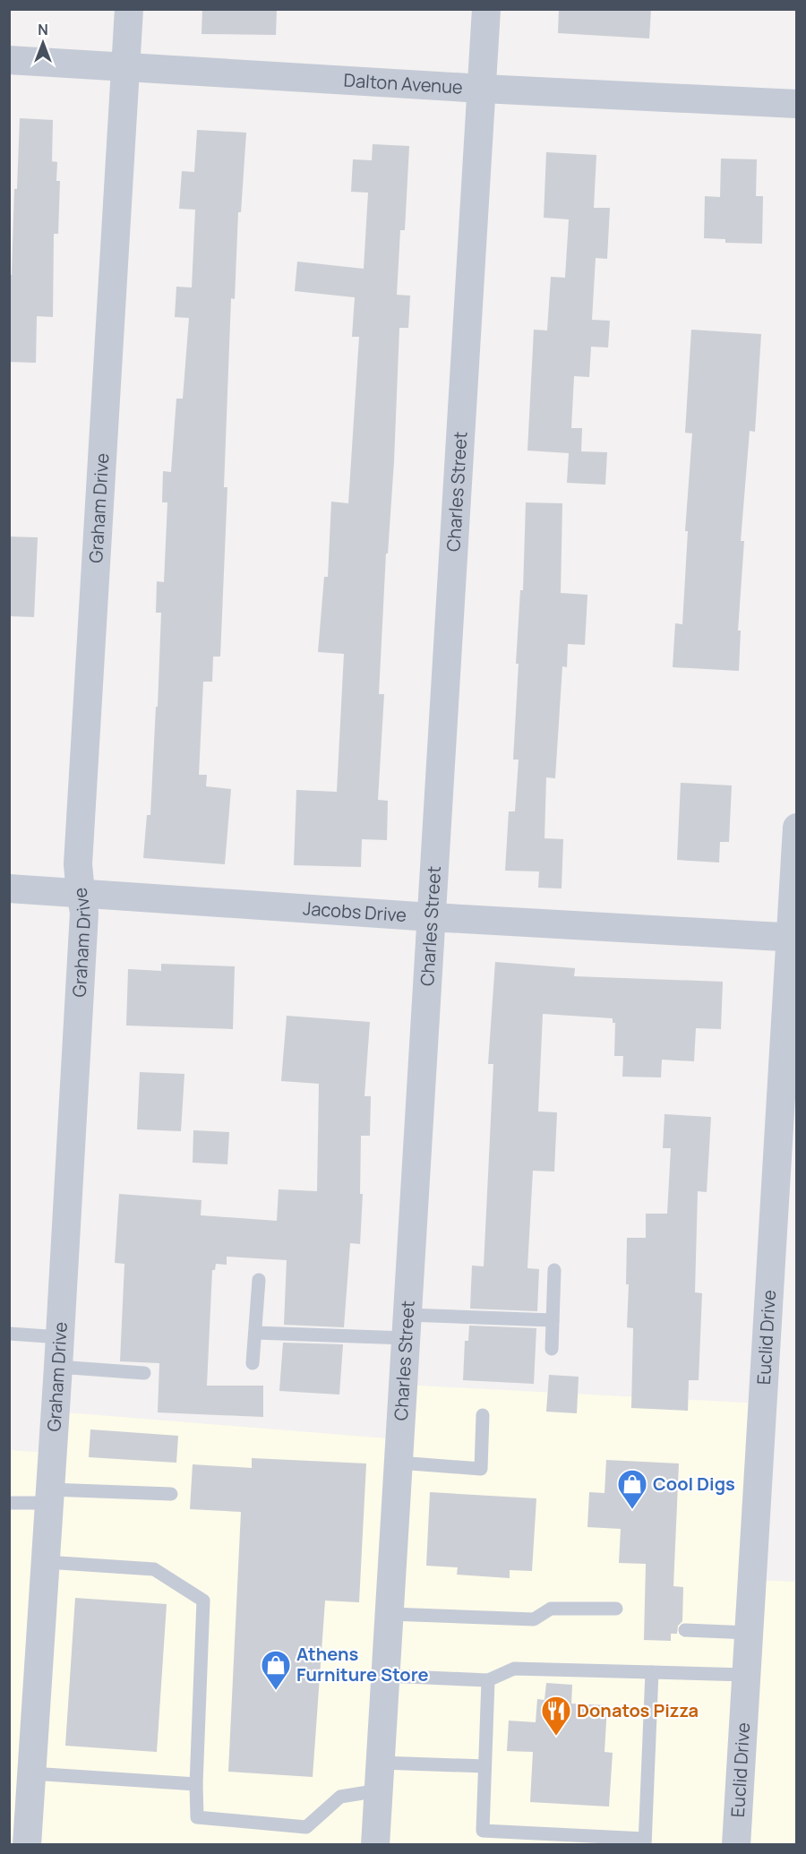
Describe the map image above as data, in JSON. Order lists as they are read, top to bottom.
{
  "streets": {
    "street": [
      "Dalton Avenue",
      "Charles Street",
      "Graham Drive",
      "Jacobs Drive",
      "Euclid Drive"
    ]
  },
  "crossings": [
    ["Dalton Avenue", "Charles Street"],
    ["Dalton Avenue", "Graham Drive"],
    ["Charles Street", "Jacobs Drive"],
    ["Graham Drive", "Jacobs Drive"],
    ["Jacobs Drive", "Euclid Drive"]
  ],
  "places": {
    "shop": ["Cool Digs", "Athens Furniture Store"],
    "restaurant": ["Donatos Pizza"]
  },
  "north": "top"
}
